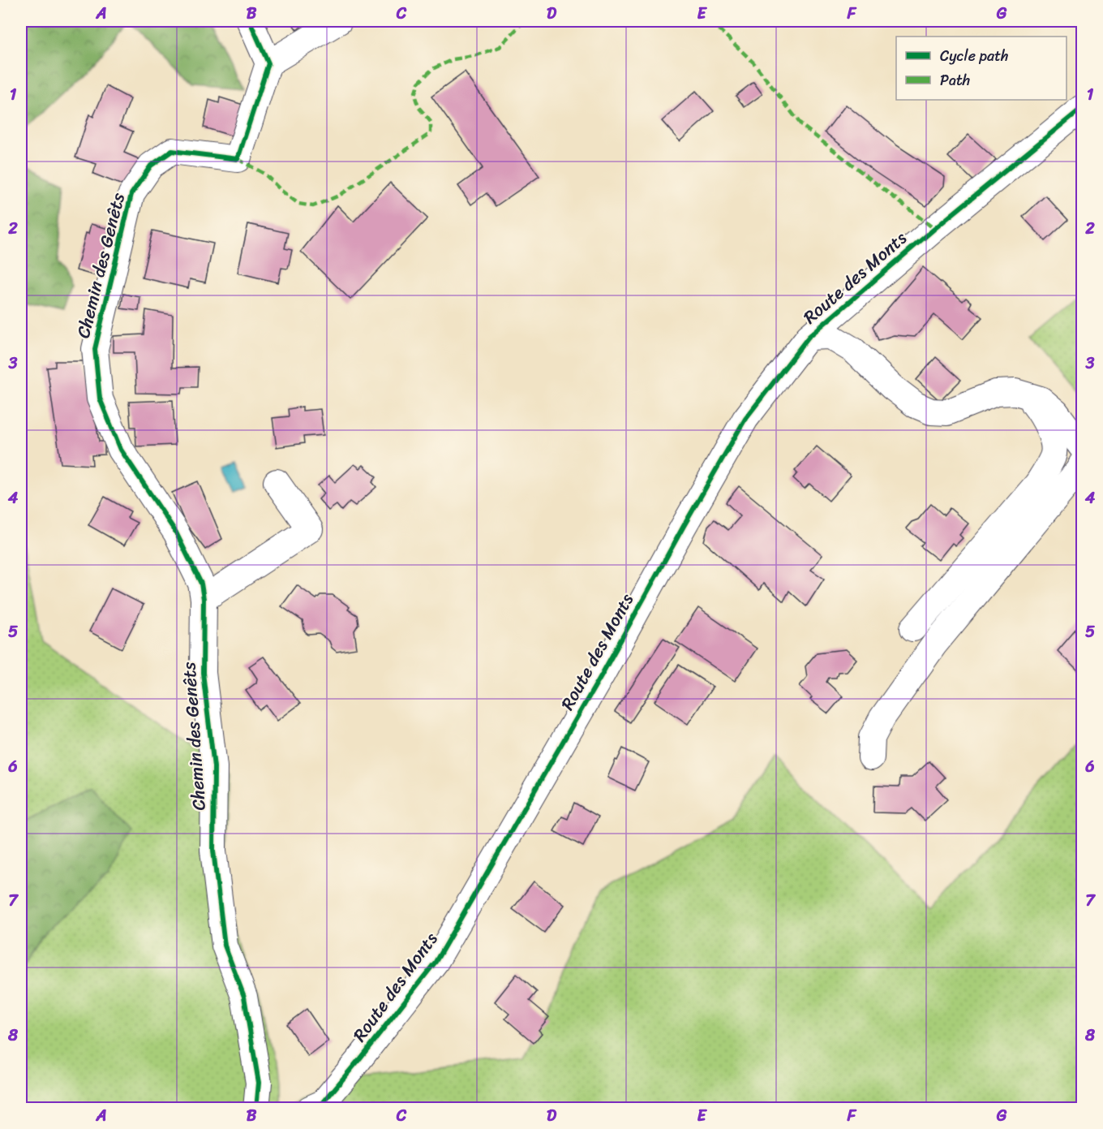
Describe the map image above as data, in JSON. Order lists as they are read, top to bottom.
{
  "streets": {
    "street": ["Chemin des Genêts", "Route des Monts"]
  },
  "legend": ["Cycle path", "Path"],
  "grid": {
    "columns": [
      "A",
      "B",
      "C",
      "D",
      "E",
      "F",
      "G"
    ],
    "rows": [
      "1",
      "2",
      "3",
      "4",
      "5",
      "6",
      "7",
      "8"
    ]
  }
}
